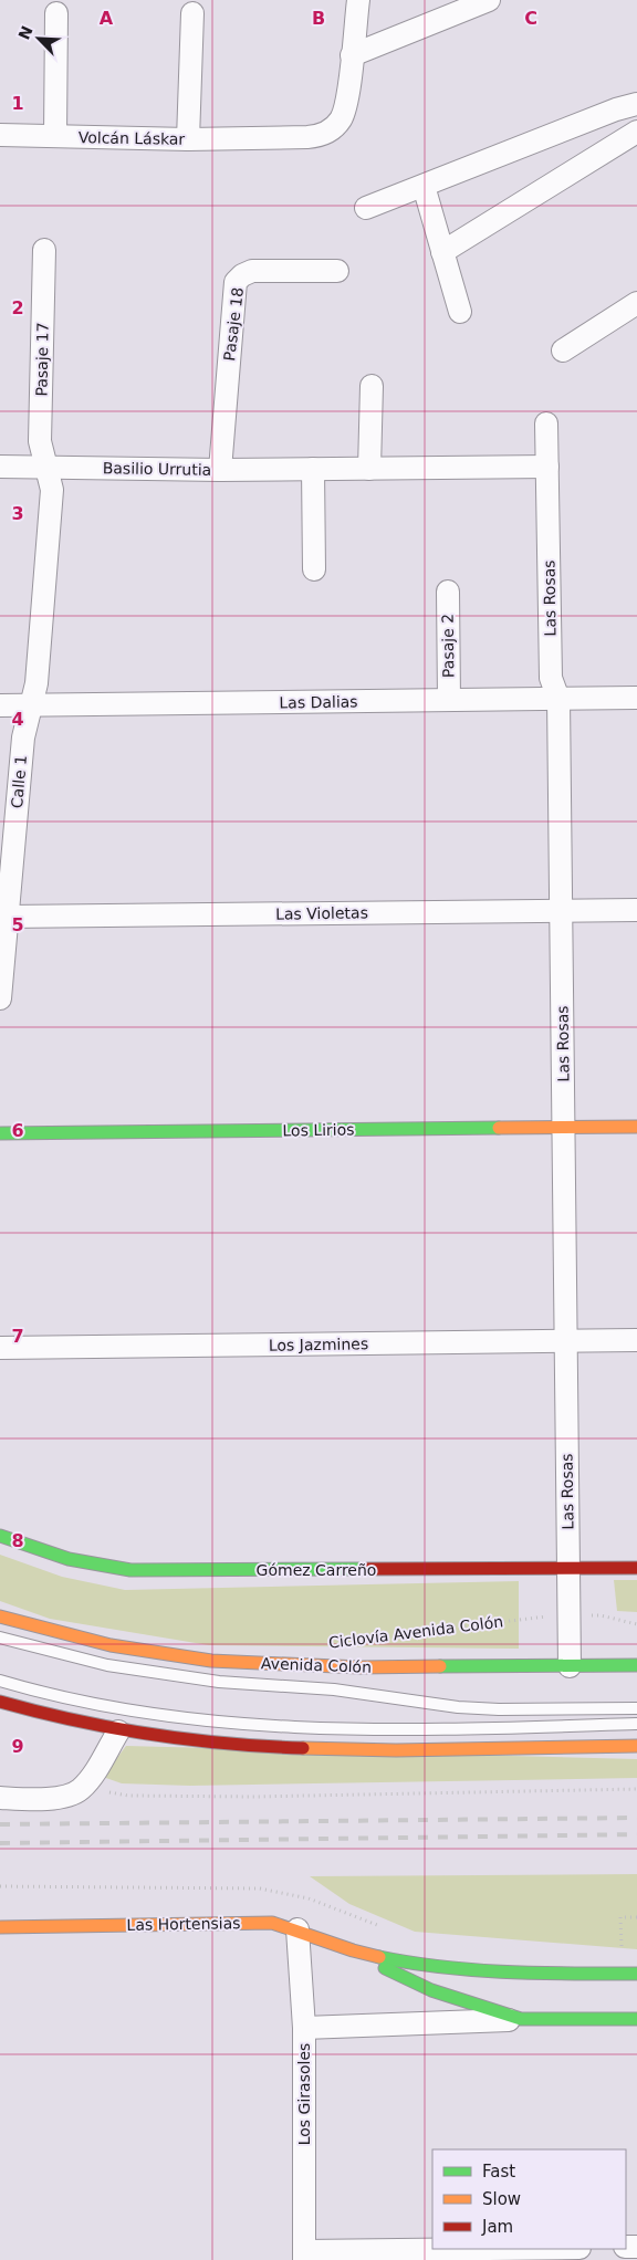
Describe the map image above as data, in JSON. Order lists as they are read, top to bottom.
{
  "streets": {
    "street": [
      "Volcán Láskar",
      "Pasaje 18",
      "Pasaje 17",
      "Basilio Urrutia",
      "Las Rosas",
      "Pasaje 2",
      "Las Dalias",
      "Calle 1",
      "Las Violetas",
      "Los Lirios",
      "Los Jazmines",
      "Gómez Carreño",
      "Avenida Colón",
      "Las Hortensias",
      "Los Girasoles"
    ],
    "path": ["Ciclovía Avenida Colón"]
  },
  "crossings": [
    ["Pasaje 18", "Basilio Urrutia"],
    ["Pasaje 17", "Basilio Urrutia"],
    ["Pasaje 17", "Calle 1"],
    ["Basilio Urrutia", "Las Rosas"],
    ["Basilio Urrutia", "Calle 1"],
    ["Las Rosas", "Las Dalias"],
    ["Las Rosas", "Las Violetas"],
    ["Las Rosas", "Los Lirios"],
    ["Las Rosas", "Los Jazmines"],
    ["Las Rosas", "Gómez Carreño"],
    ["Las Rosas", "Ciclovía Avenida Colón"],
    ["Las Rosas", "Avenida Colón"],
    ["Pasaje 2", "Las Dalias"],
    ["Las Dalias", "Calle 1"],
    ["Calle 1", "Las Violetas"],
    ["Las Hortensias", "Los Girasoles"]
  ],
  "legend": ["Fast", "Slow", "Jam"],
  "north": "top left",
  "grid": {
    "columns": ["A", "B", "C"],
    "rows": [
      "1",
      "2",
      "3",
      "4",
      "5",
      "6",
      "7",
      "8",
      "9"
    ]
  }
}
